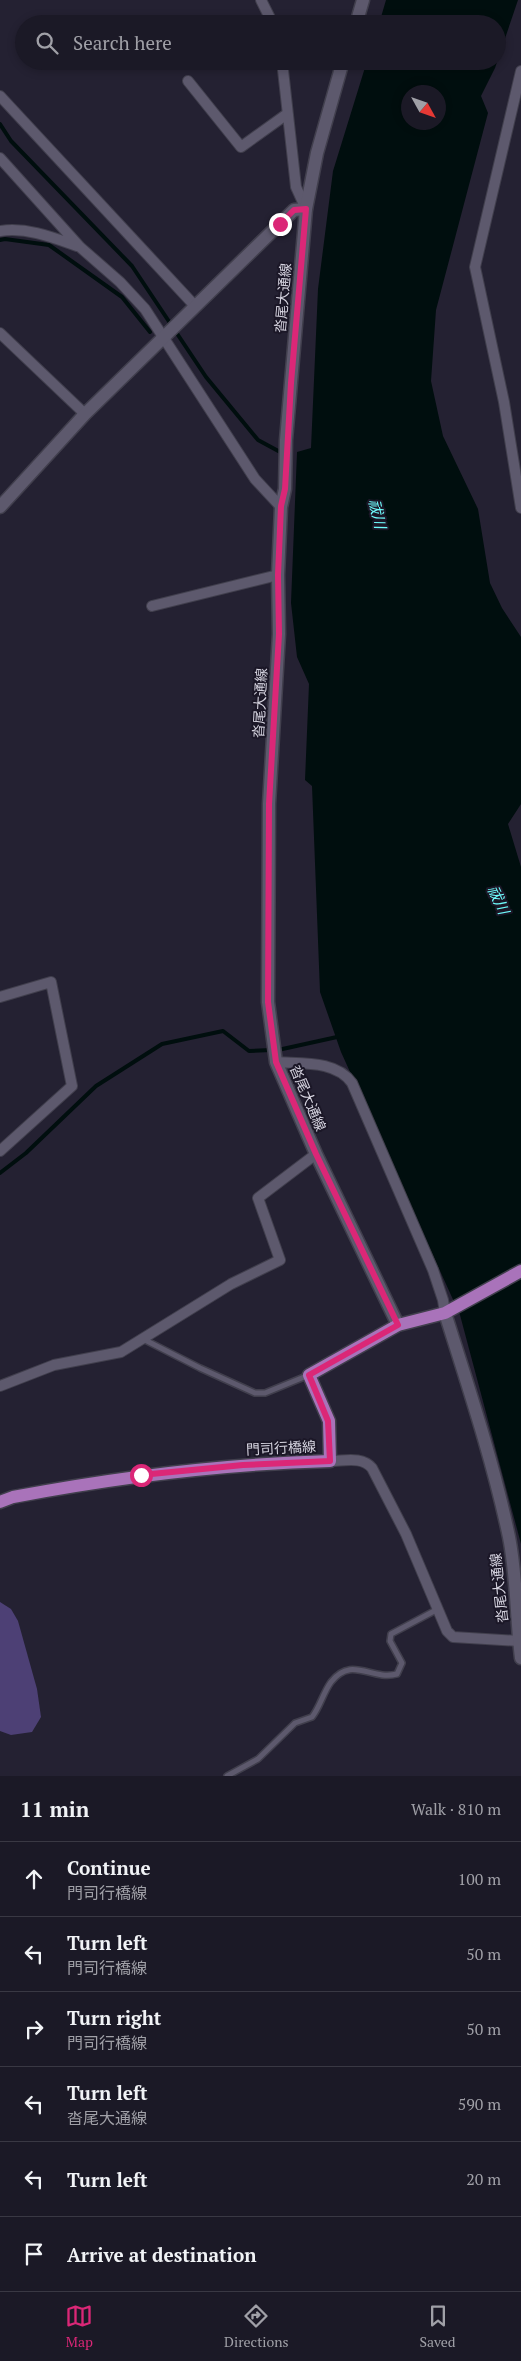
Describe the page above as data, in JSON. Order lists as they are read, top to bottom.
{
  "streets": {
    "main road": ["沓尾大通線", "門司行橋線"]
  },
  "water": ["祓川"],
  "north": "bottom right",
  "page": {
    "search": "Search here",
    "heading": ["11 min", "Walk · 810 m"],
    "list": [
      ["Continue", "門司行橋線", "100 m"],
      ["Turn left", "門司行橋線", "50 m"],
      ["Turn right", "門司行橋線", "50 m"],
      ["Turn left", "沓尾大通線", "590 m"],
      ["Turn left", "20 m"],
      "Arrive at destination"
    ],
    "nav": ["Map", "Directions", "Saved"]
  }
}
